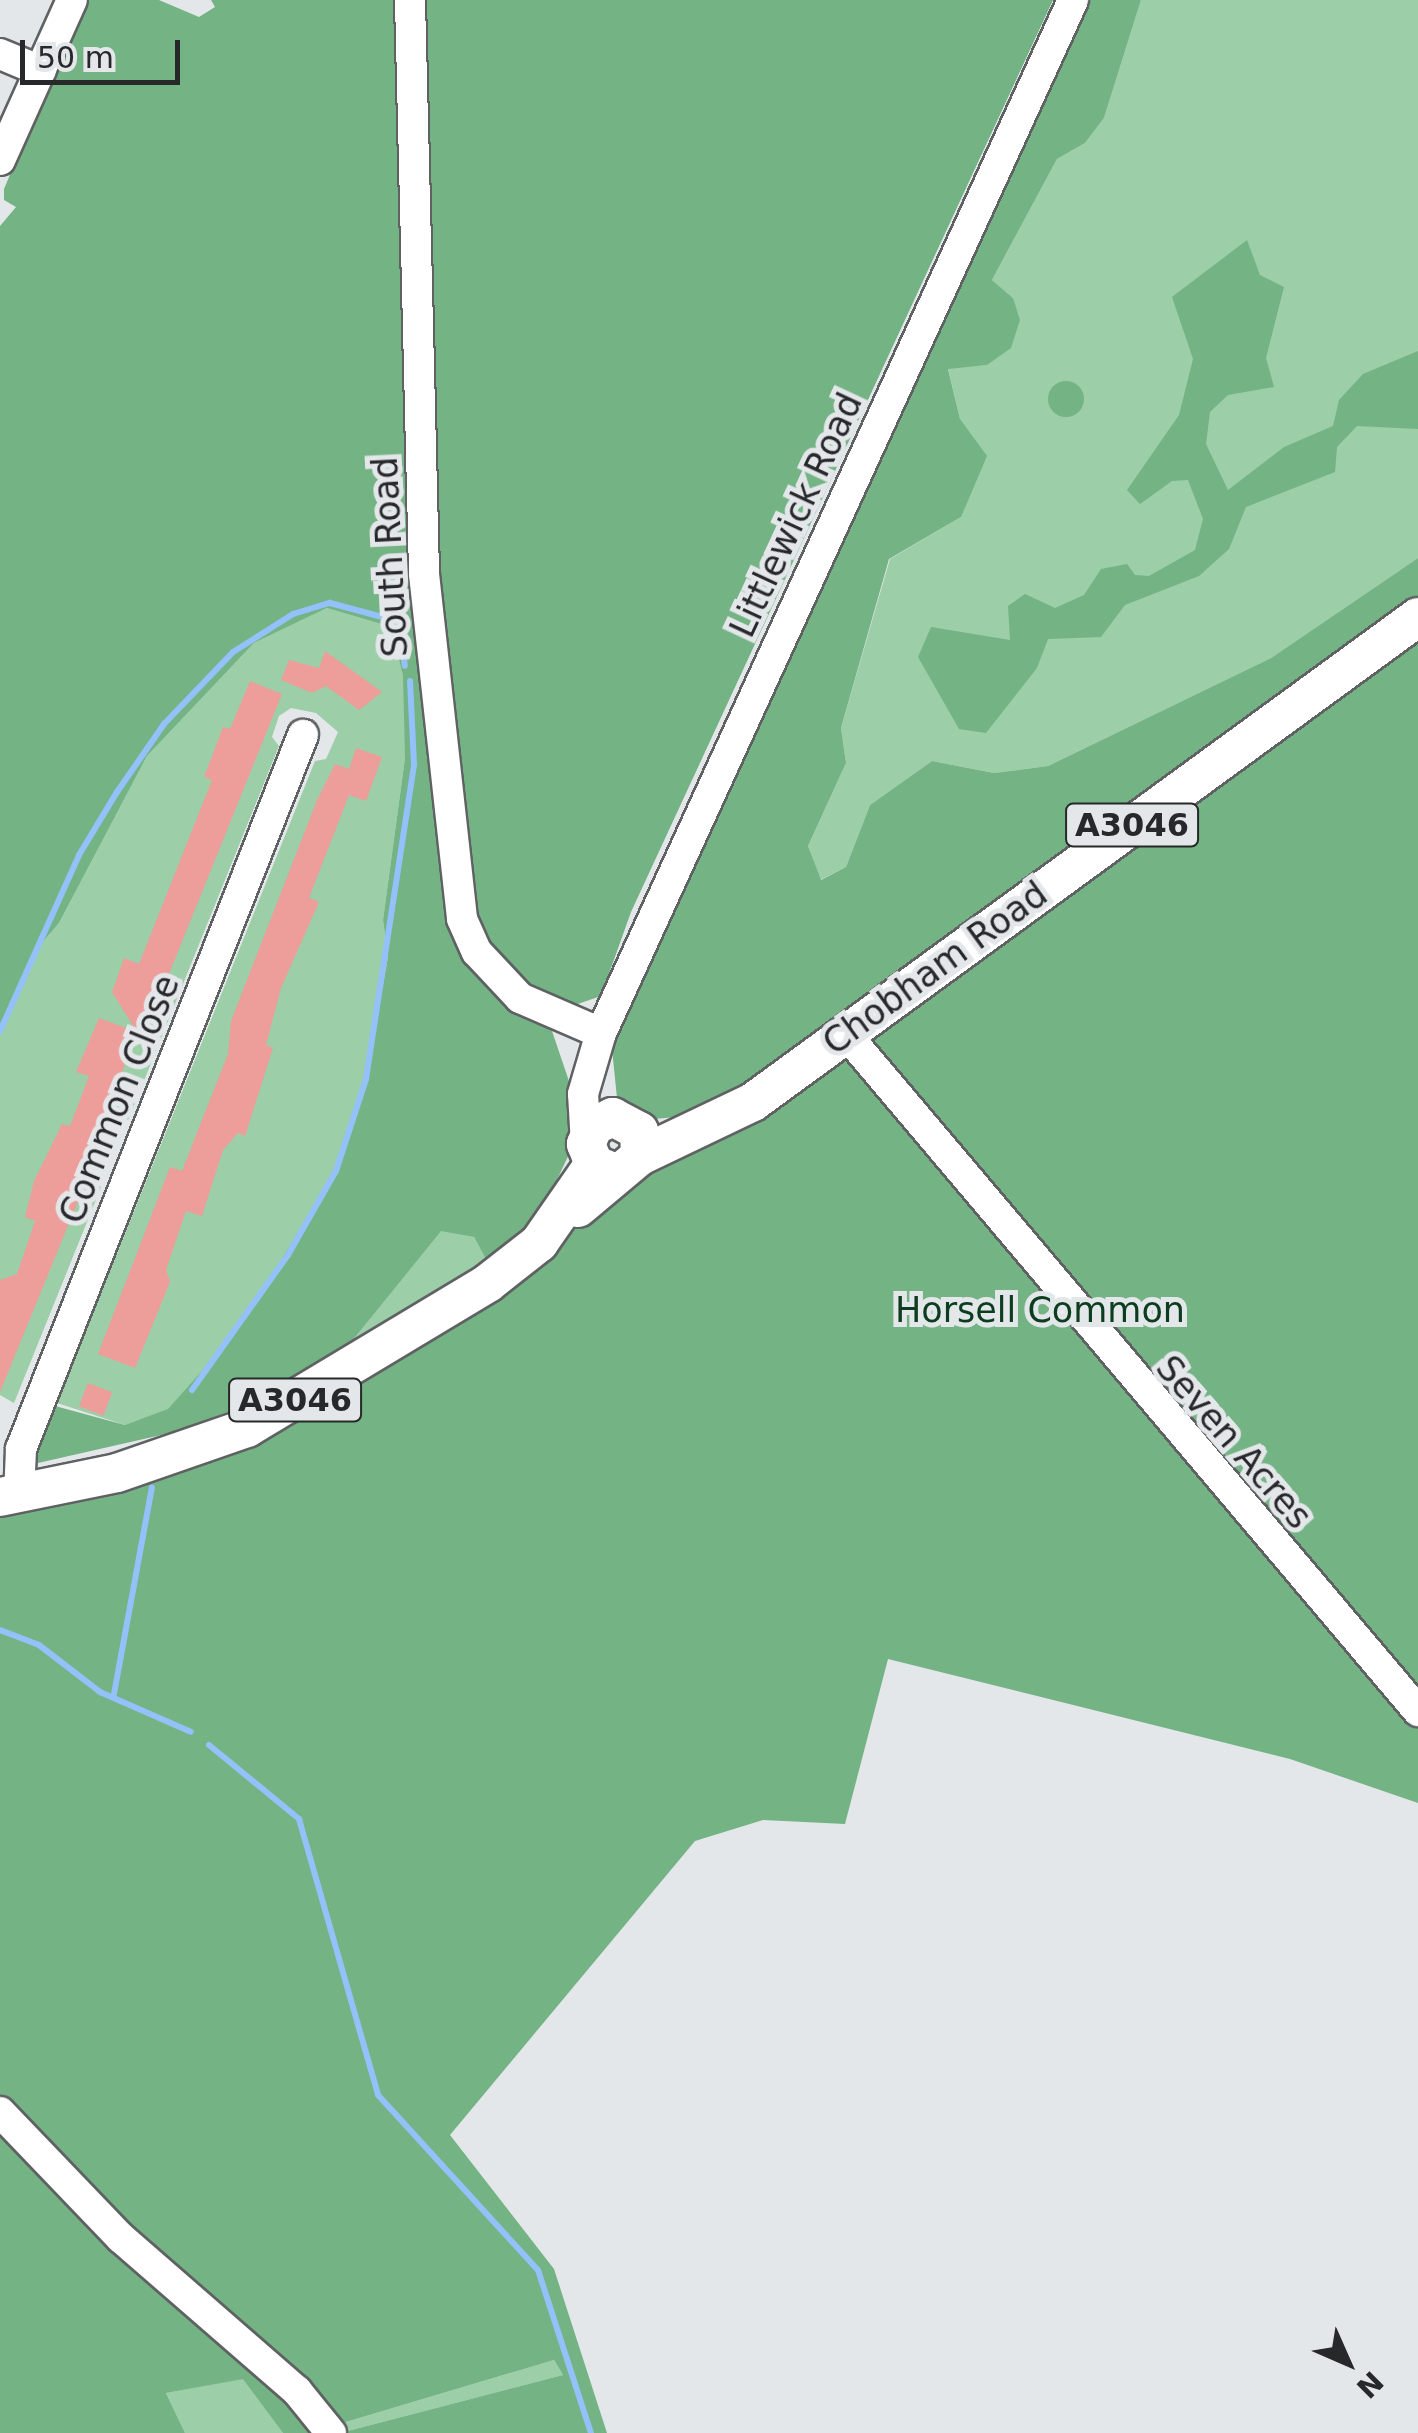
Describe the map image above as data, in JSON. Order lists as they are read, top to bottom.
{
  "streets": {
    "main road": ["A3046", "Chobham Road"],
    "street": [
      "Littlewick Road",
      "South Road",
      "Common Close",
      "Seven Acres"
    ]
  },
  "crossings": [
    ["Littlewick Road", "South Road"],
    ["Littlewick Road", "A3046"],
    ["Littlewick Road", "Chobham Road"],
    ["A3046", "Chobham Road"],
    ["A3046", "Common Close"],
    ["Chobham Road", "Seven Acres"]
  ],
  "parks": ["Horsell Common"],
  "scale_bar": "50 m",
  "north": "bottom right"
}
